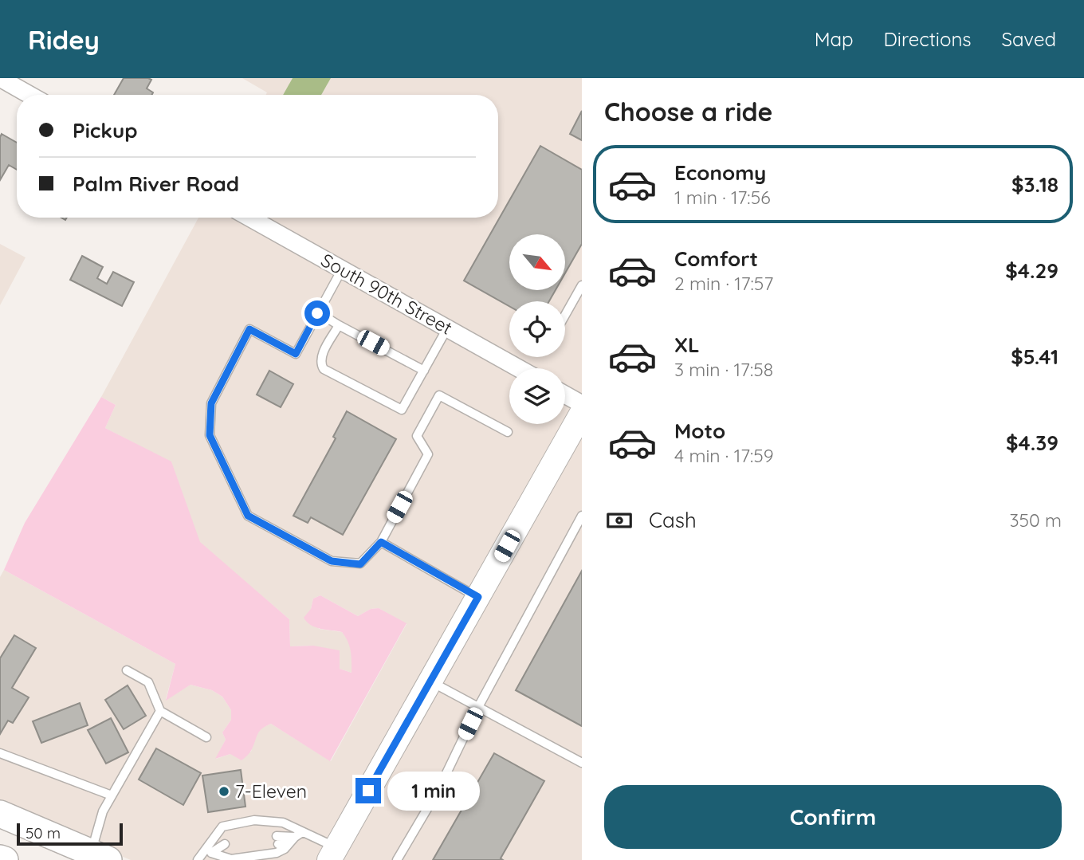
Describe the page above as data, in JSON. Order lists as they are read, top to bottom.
{
  "streets": {
    "street": ["South 90th Street"]
  },
  "places": ["7-Eleven"],
  "scale_bar": "50 m",
  "north": "bottom right",
  "page": {
    "header": "Ridey",
    "nav": ["Map", "Directions", "Saved"],
    "heading": "Choose a ride",
    "banner": ["Pickup", "Palm River Road"],
    "list": [
      {
        "name": "Economy",
        "note": "1 min · 17:56",
        "value": "$3.18"
      },
      {
        "name": "Comfort",
        "note": "2 min · 17:57",
        "value": "$4.29"
      },
      {
        "name": "XL",
        "note": "3 min · 17:58",
        "value": "$5.41"
      },
      {
        "name": "Moto",
        "note": "4 min · 17:59",
        "value": "$4.39"
      }
    ],
    "pay": ["Cash", "350 m"],
    "bubble": "1 min",
    "buttons": "Confirm",
    "scale": "50 m"
  }
}
